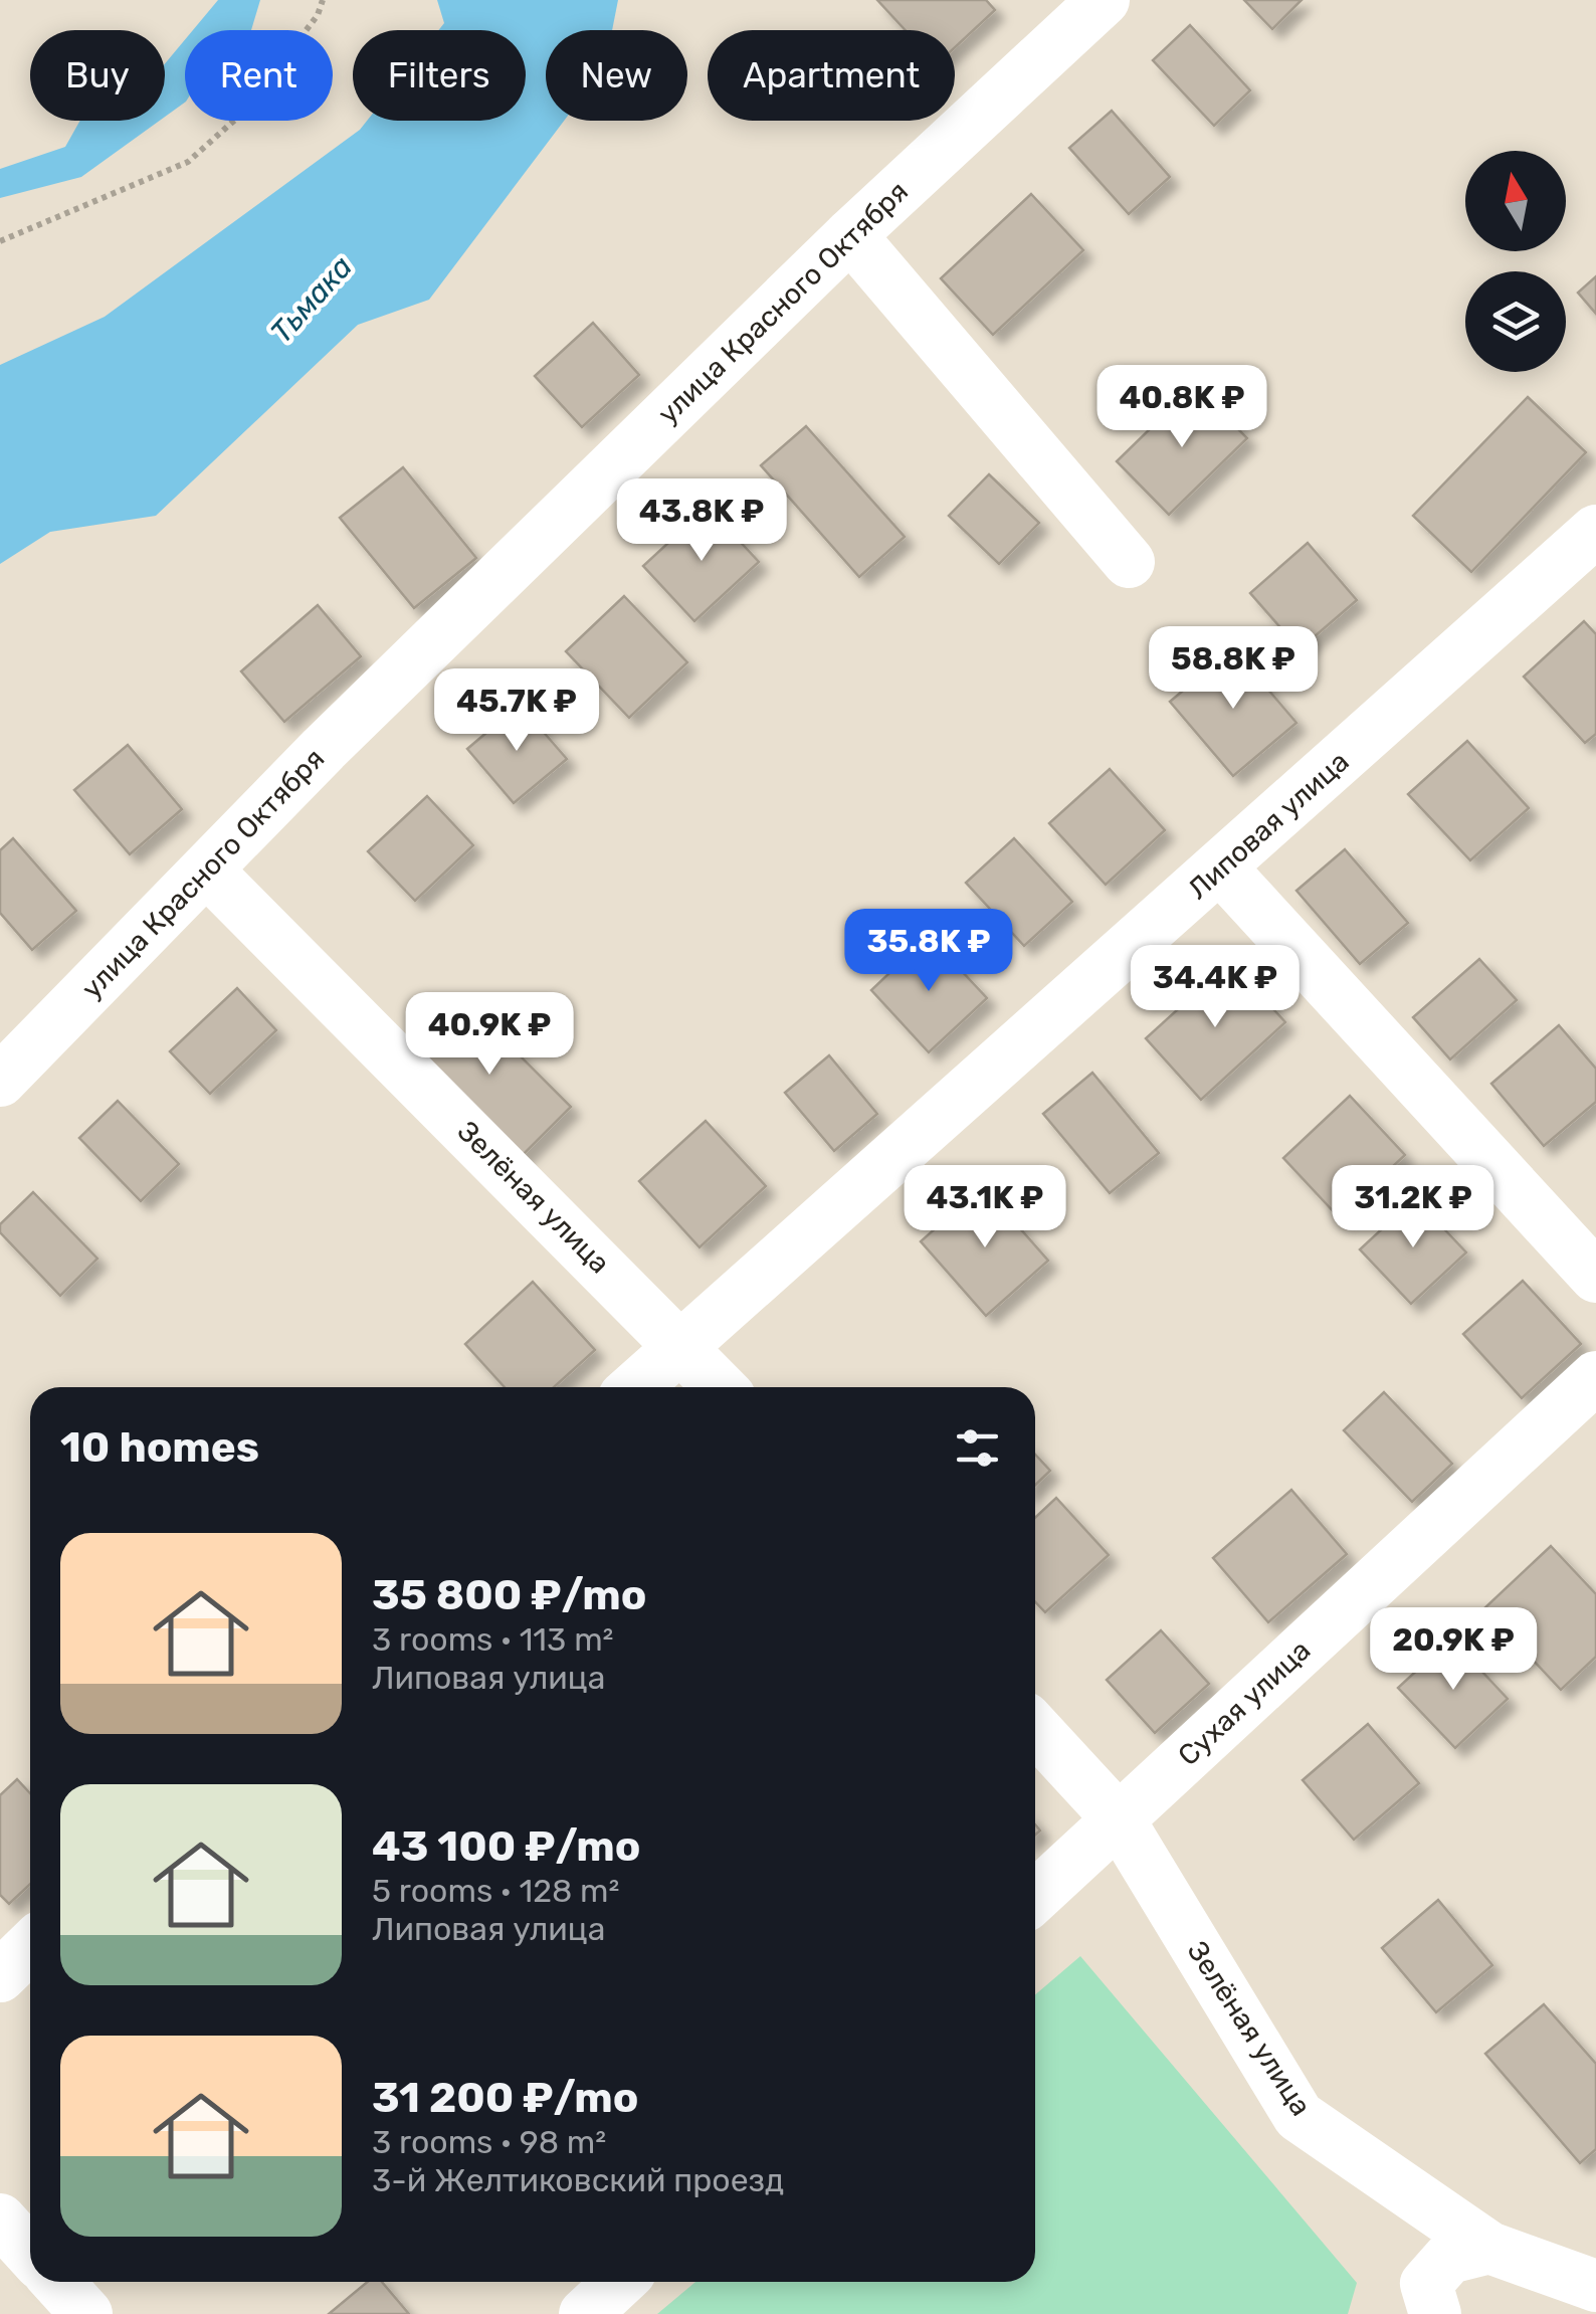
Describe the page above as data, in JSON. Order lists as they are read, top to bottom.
{
  "streets": {
    "street": [
      "улица Красного Октября",
      "Липовая улица",
      "Зелёная улица",
      "Сухая улица"
    ]
  },
  "crossings": [
    ["улица Красного Октября", "Зелёная улица"],
    ["Липовая улица", "Зелёная улица"],
    ["Зелёная улица", "Сухая улица"]
  ],
  "water": ["Тьмака"],
  "north": "top",
  "page": {
    "chip": [
      "Buy",
      "Rent",
      "Filters",
      "New",
      "Apartment"
    ],
    "price": [
      "40.8K ₽",
      "43.8K ₽",
      "58.8K ₽",
      "45.7K ₽",
      "35.8K ₽",
      "34.4K ₽",
      "40.9K ₽",
      "43.1K ₽",
      "31.2K ₽",
      "20.9K ₽"
    ],
    "heading": "10 homes",
    "list": [
      {
        "name": "35 800 ₽/mo",
        "note": "3 rooms · 113 m² · Липовая улица"
      },
      {
        "name": "43 100 ₽/mo",
        "note": "5 rooms · 128 m² · Липовая улица"
      },
      {
        "name": "31 200 ₽/mo",
        "note": "3 rooms · 98 m² · 3-й Желтиковский проезд"
      }
    ]
  }
}
